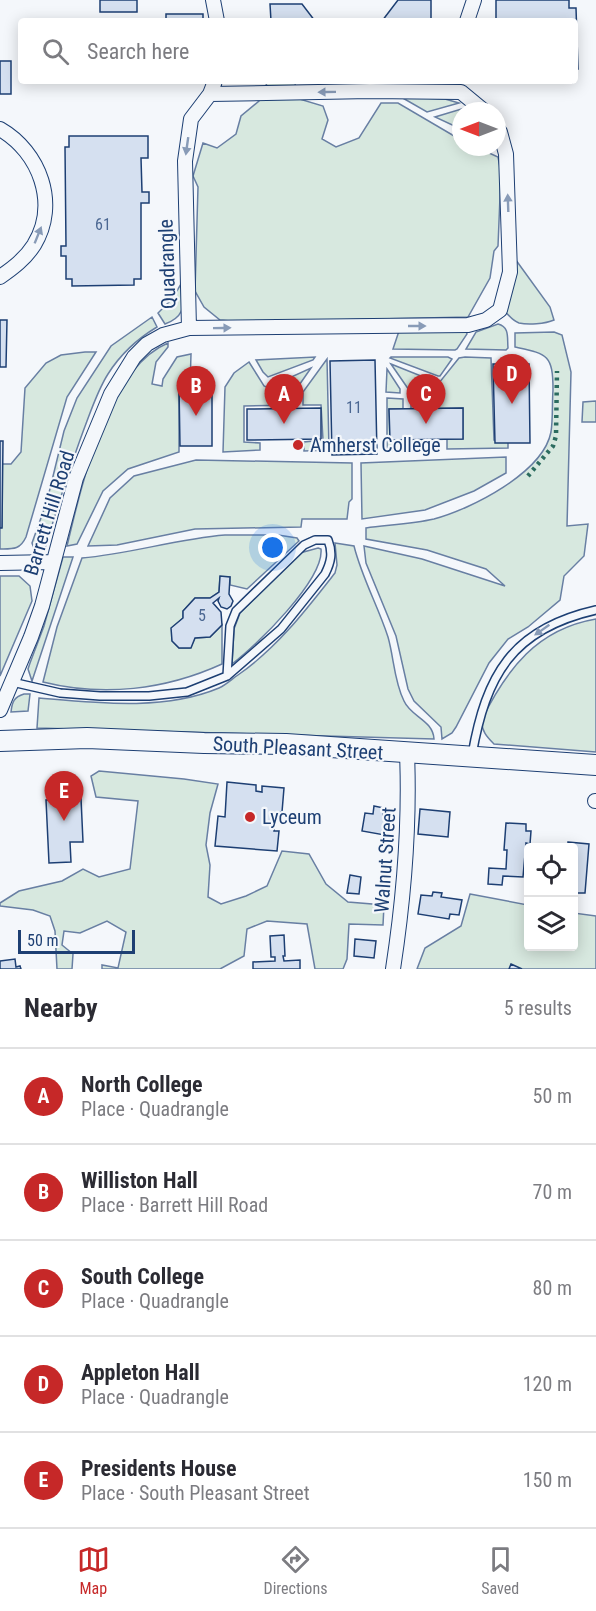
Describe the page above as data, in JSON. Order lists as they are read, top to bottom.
{
  "streets": {
    "main road": ["South Pleasant Street"],
    "street": ["Quadrangle", "Barrett Hill Road", "Walnut Street"]
  },
  "crossings": [
    ["Quadrangle", "Barrett Hill Road"],
    ["South Pleasant Street", "Walnut Street"]
  ],
  "places": ["Amherst College", "Lyceum"],
  "house_numbers": ["61", "11", "5"],
  "scale_bar": "50 m",
  "north": "left",
  "page": {
    "search": "Search here",
    "pins": [
      "D",
      "B",
      "A",
      "C",
      "E"
    ],
    "scale": "50 m",
    "heading": ["Nearby", "5 results"],
    "list": [
      {
        "mark": "A",
        "name": "North College",
        "note": "Place · Quadrangle",
        "value": "50 m"
      },
      {
        "mark": "B",
        "name": "Williston Hall",
        "note": "Place · Barrett Hill Road",
        "value": "70 m"
      },
      {
        "mark": "C",
        "name": "South College",
        "note": "Place · Quadrangle",
        "value": "80 m"
      },
      {
        "mark": "D",
        "name": "Appleton Hall",
        "note": "Place · Quadrangle",
        "value": "120 m"
      },
      {
        "mark": "E",
        "name": "Presidents House",
        "note": "Place · South Pleasant Street",
        "value": "150 m"
      }
    ],
    "nav": ["Map", "Directions", "Saved"]
  }
}
